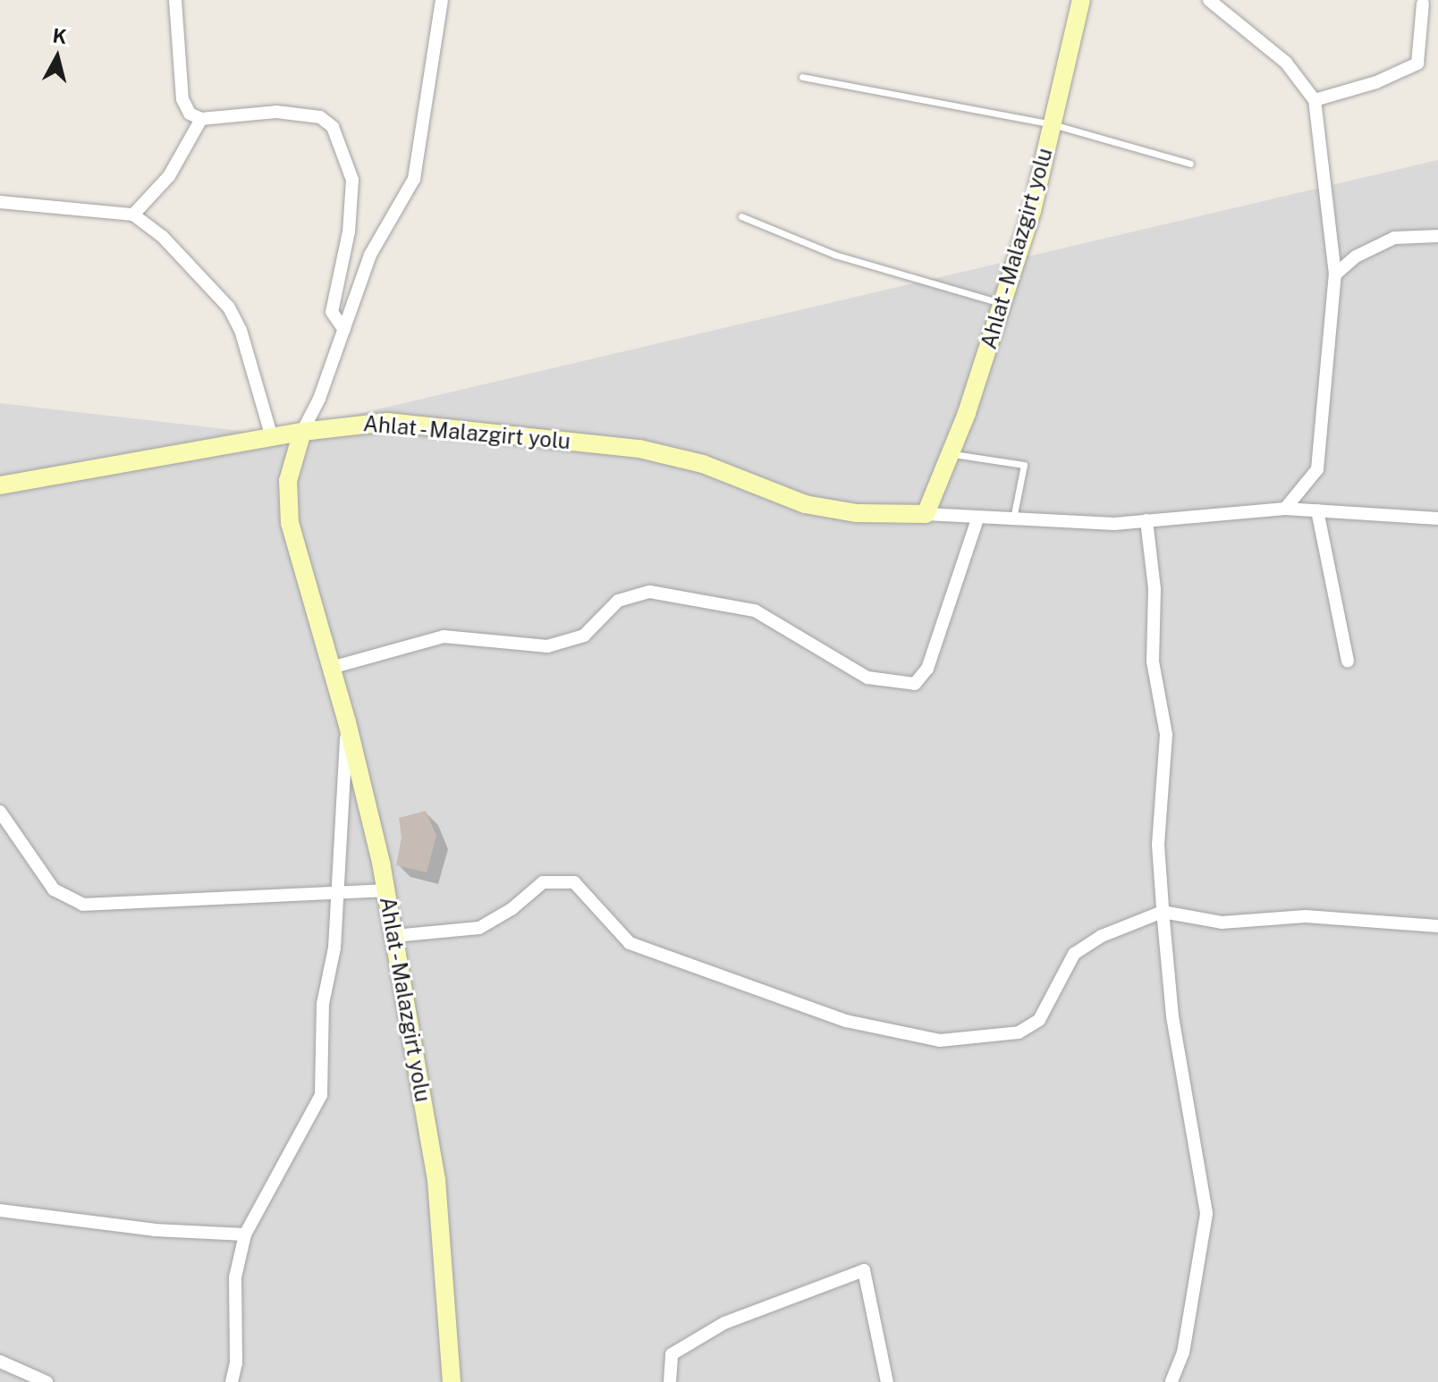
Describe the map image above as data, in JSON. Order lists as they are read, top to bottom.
{
  "streets": {
    "main road": ["Ahlat - Malazgirt yolu"]
  },
  "north": "top"
}
